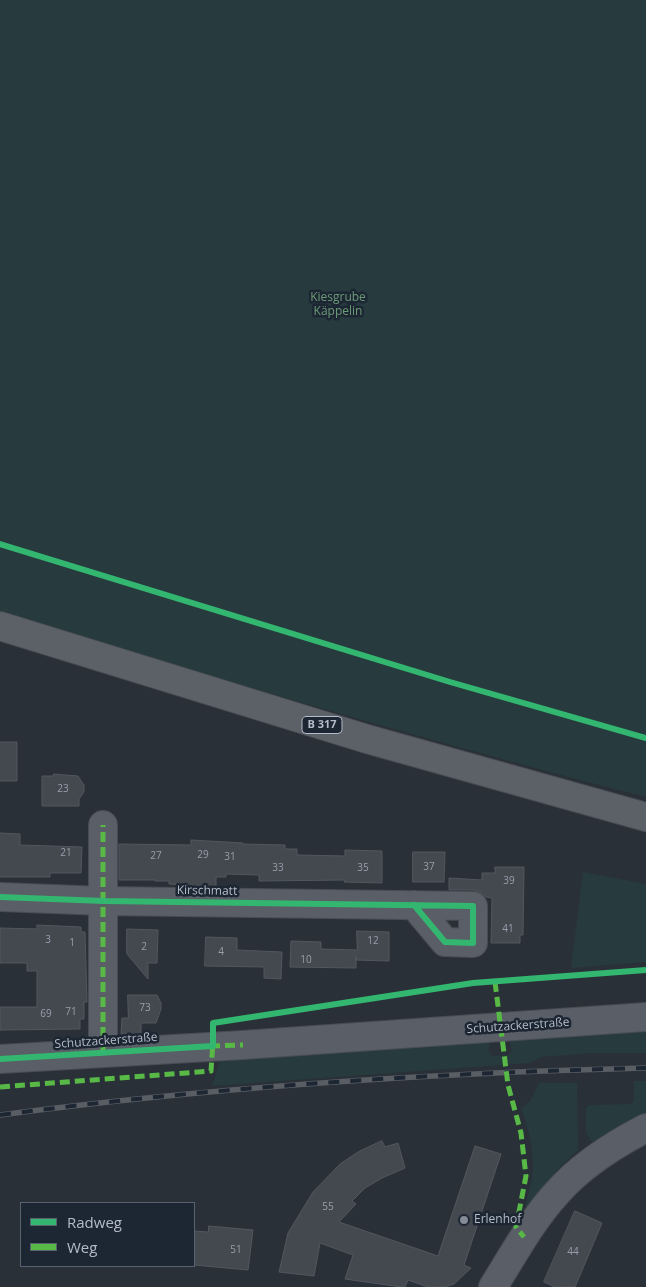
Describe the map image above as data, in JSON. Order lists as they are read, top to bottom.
{
  "streets": {
    "main road": ["B 317"],
    "street": ["Kirschmatt", "Schutzackerstraße"]
  },
  "parks": ["Kiesgrube Käppelin"],
  "places": ["Erlenhof"],
  "house_numbers": [
    "23",
    "21",
    "29",
    "27",
    "31",
    "37",
    "33",
    "35",
    "39",
    "41",
    "3",
    "12",
    "1",
    "2",
    "4",
    "10",
    "73",
    "71",
    "69",
    "55",
    "51",
    "44"
  ],
  "legend": ["Radweg", "Weg"]
}
